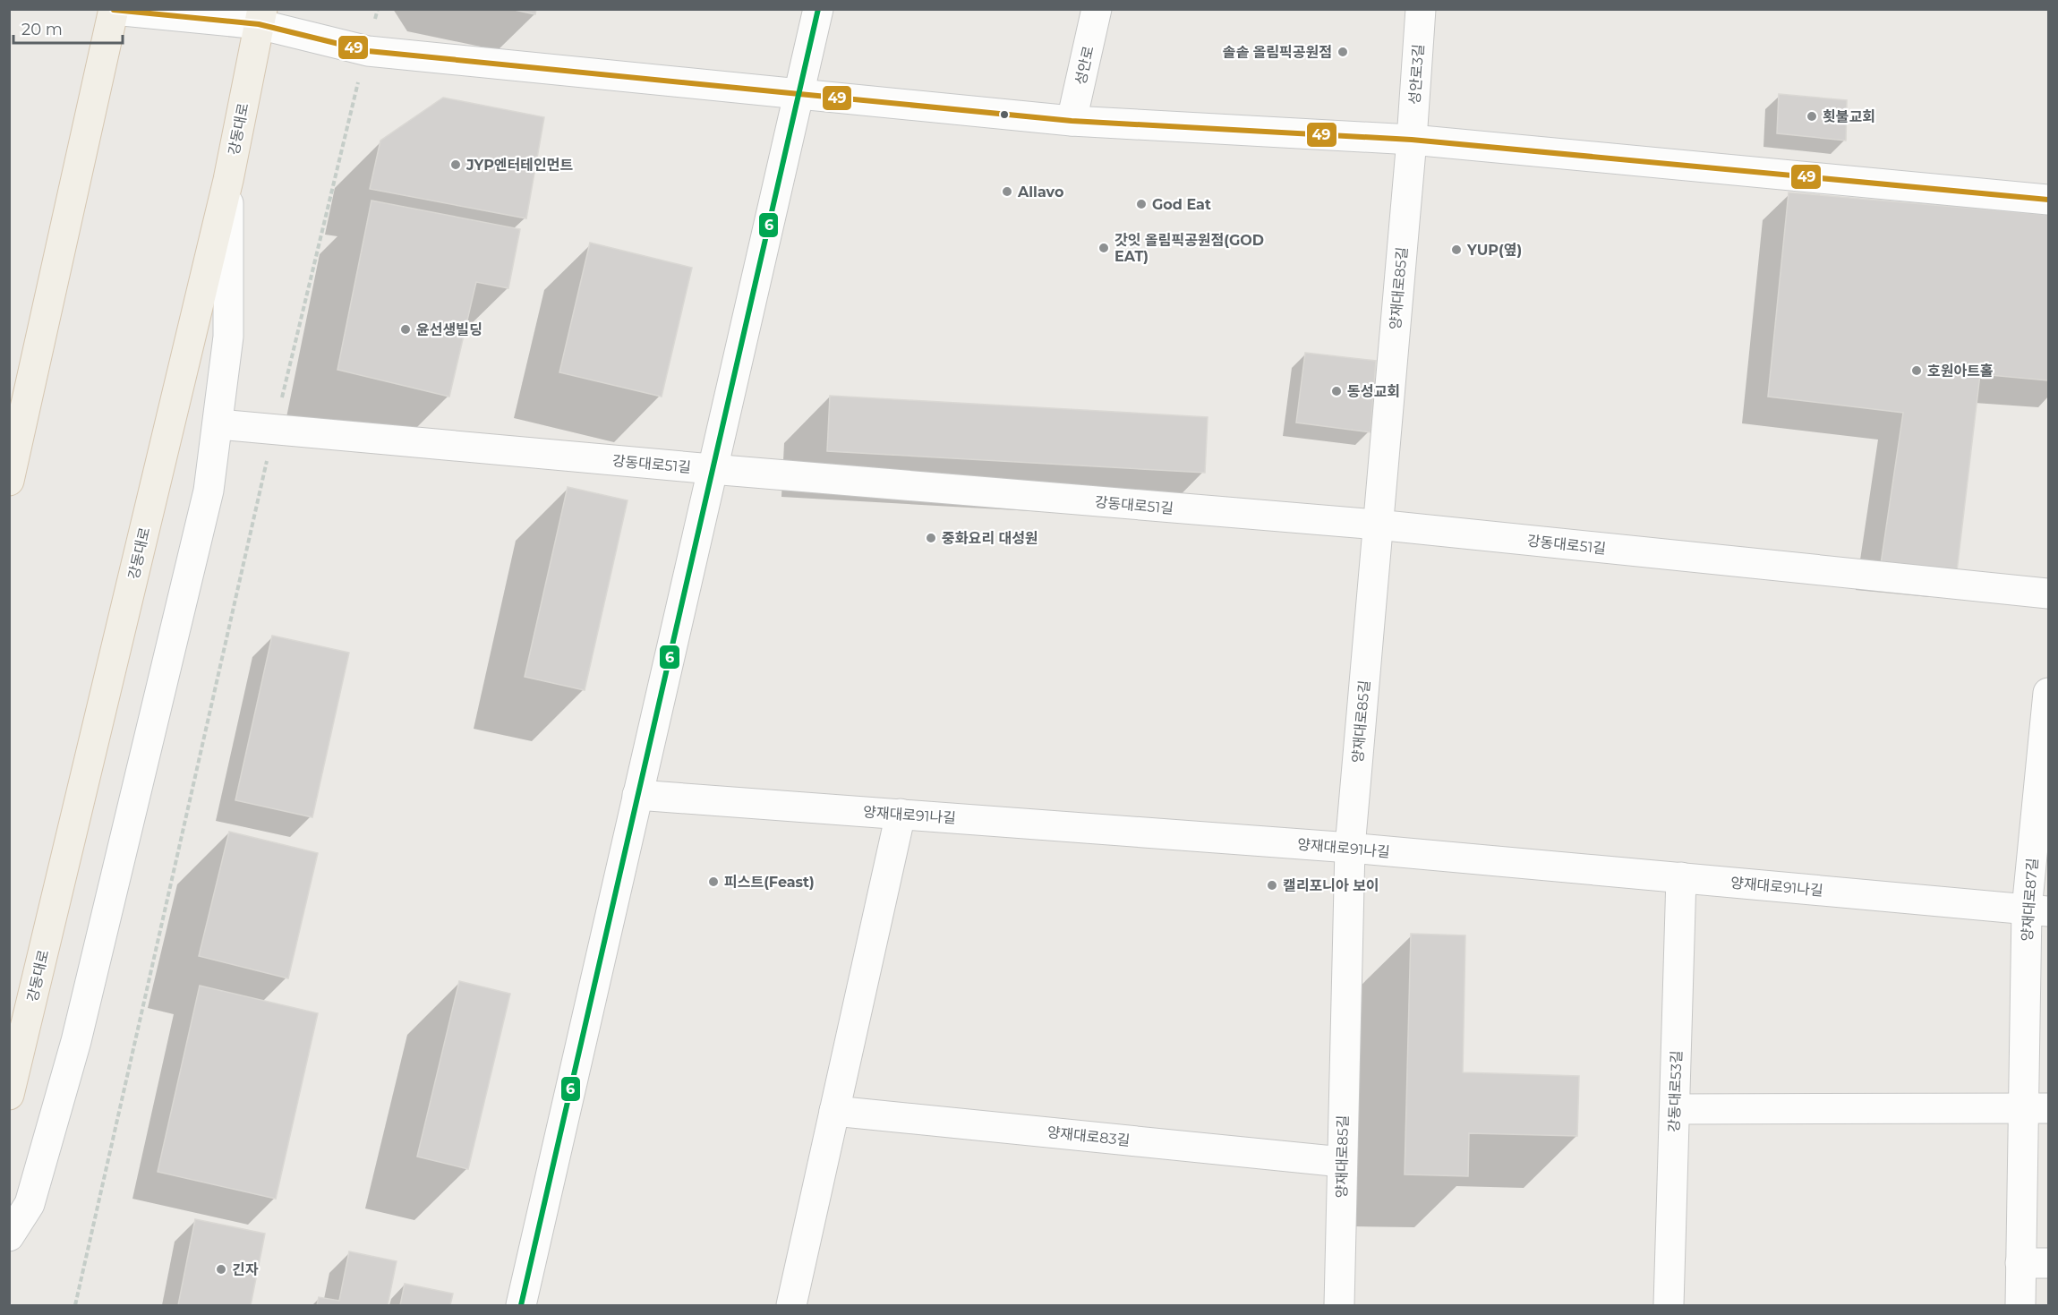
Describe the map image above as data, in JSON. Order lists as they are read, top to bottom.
{
  "streets": {
    "main road": ["강동대로"],
    "street": [
      "성안로",
      "성안로3길",
      "양재대로85길",
      "강동대로51길",
      "양재대로91나길",
      "양재대로87길",
      "강동대로53길",
      "양재대로83길"
    ]
  },
  "crossings": [
    ["성안로3길", "양재대로85길"],
    ["양재대로85길", "강동대로51길"],
    ["양재대로85길", "양재대로91나길"],
    ["양재대로85길", "양재대로83길"],
    ["양재대로91나길", "양재대로87길"],
    ["양재대로91나길", "강동대로53길"]
  ],
  "places": [
    "솔솥 올림픽공원점",
    "횟불교회",
    "JYP엔터테인먼트",
    "Allavo",
    "God Eat",
    "갓잇 올림픽공원점(GOD EAT)",
    "YUP(옆)",
    "윤선생빌딩",
    "호원아트홀",
    "동성교회",
    "중화요리 대성원",
    "피스트(Feast)",
    "캘리포니아 보이",
    "긴자"
  ],
  "lines": ["transit line 6", "transit line 49"],
  "scale_bar": "20 m"
}
